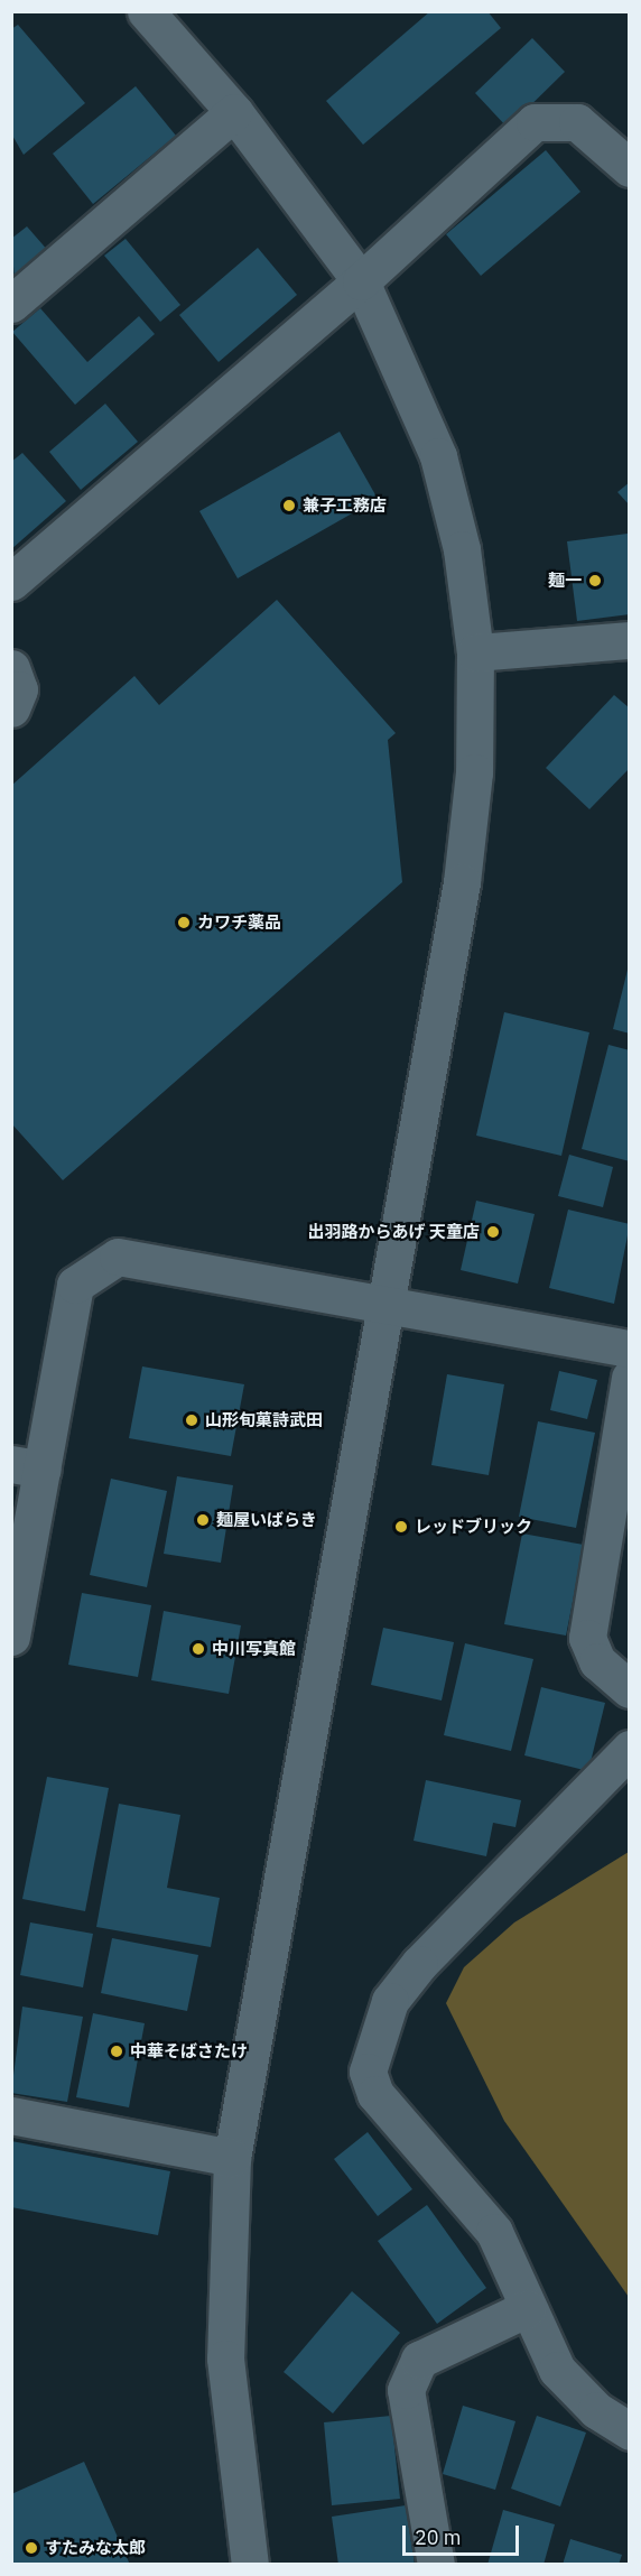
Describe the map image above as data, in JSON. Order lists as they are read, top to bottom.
{
  "places": [
    "兼子工務店",
    "麺一",
    "カワチ薬品",
    "出羽路からあげ 天童店",
    "山形旬菓詩武田",
    "麺屋いばらき",
    "レッドブリック",
    "中川写真館",
    "中華そばさたけ",
    "すたみな太郎"
  ],
  "scale_bar": "20 m"
}
